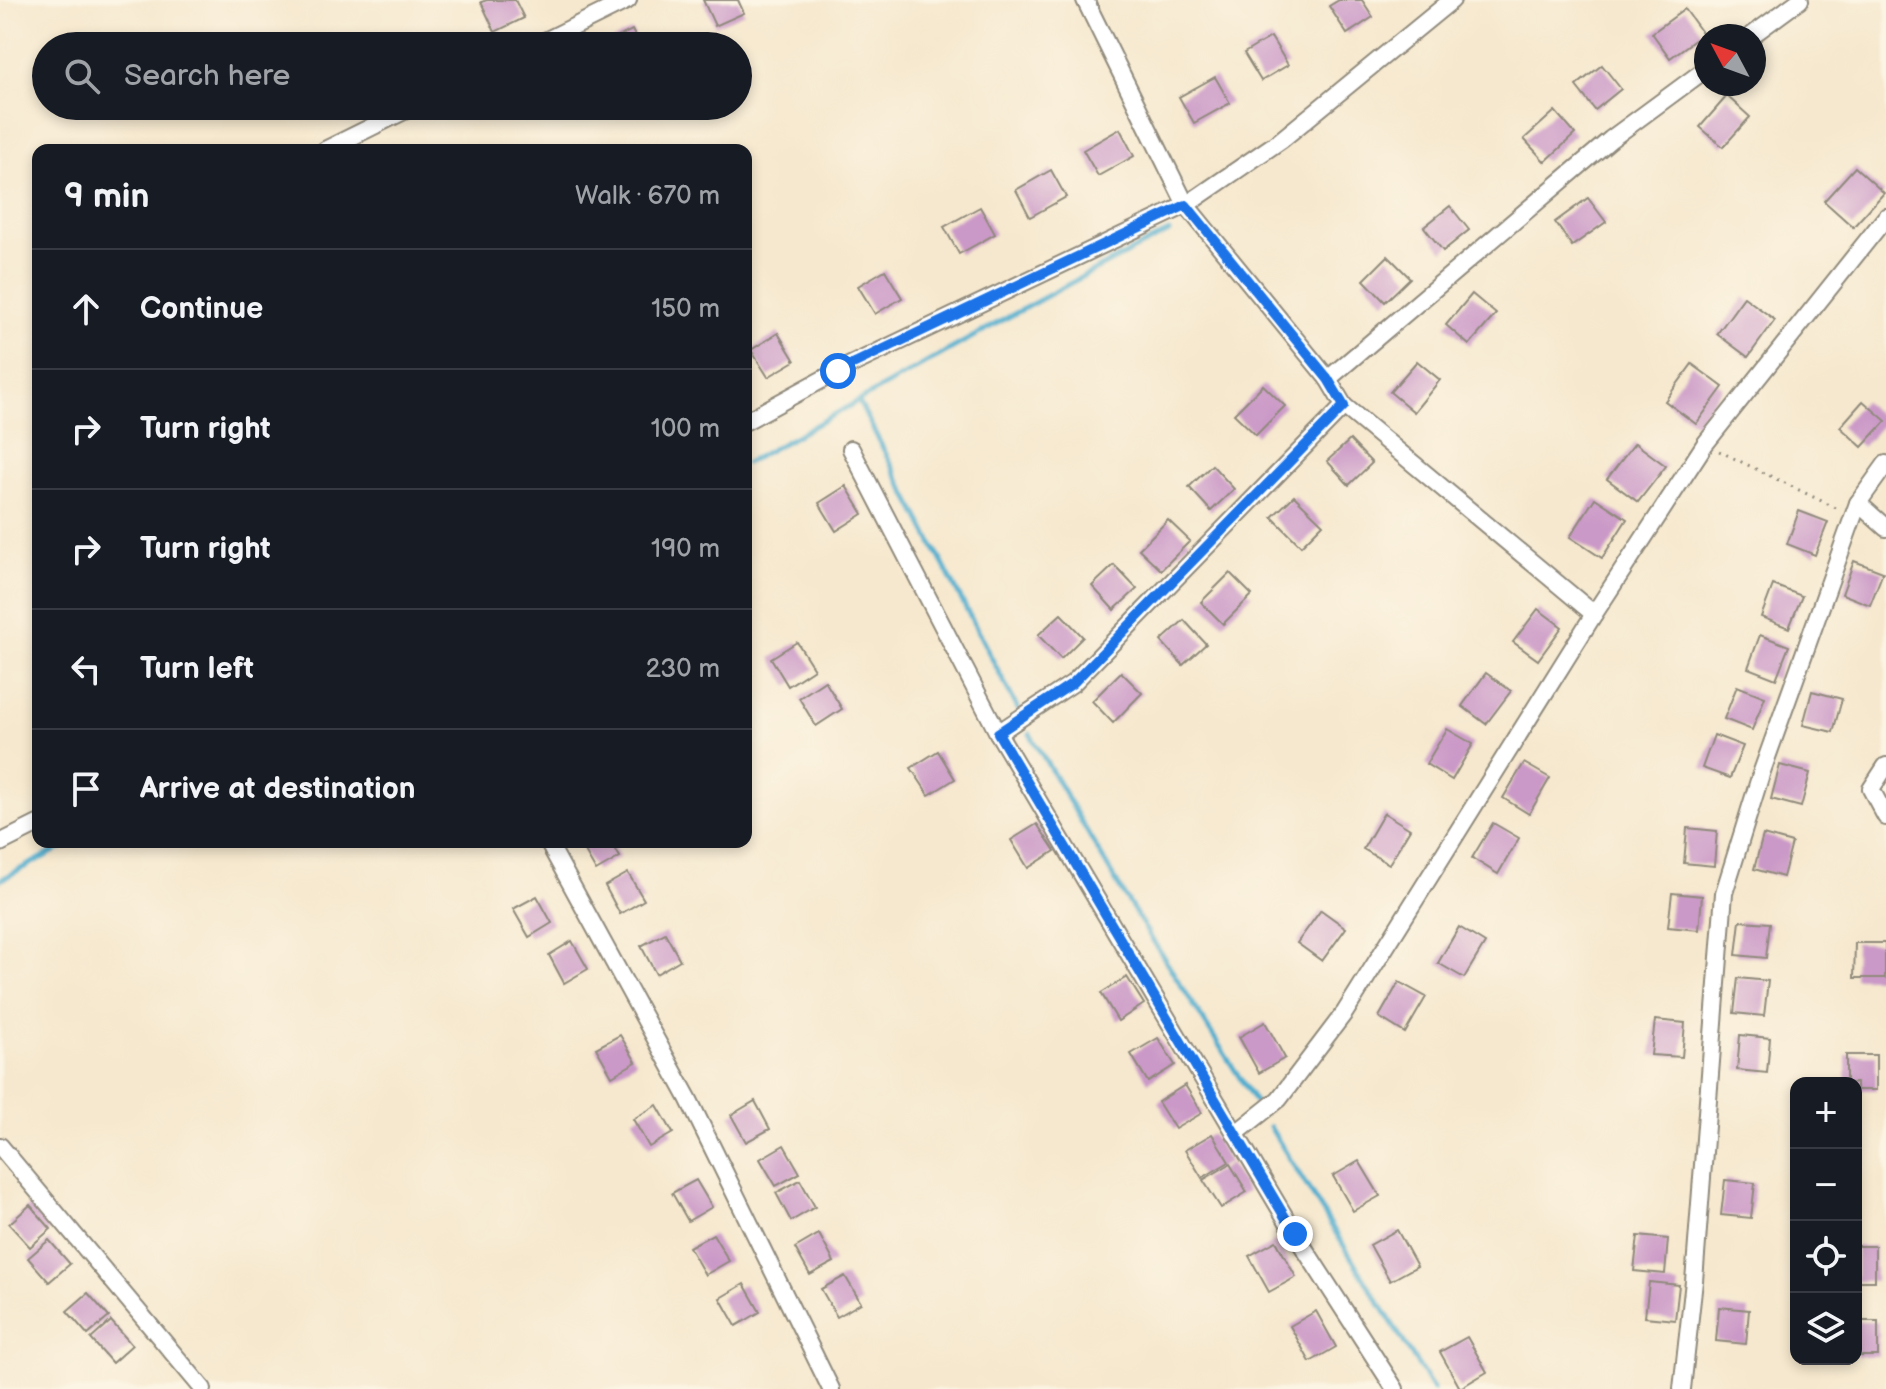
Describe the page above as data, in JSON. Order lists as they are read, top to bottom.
{
  "north": "top left",
  "page": {
    "search": "Search here",
    "heading": ["9 min", "Walk · 670 m"],
    "list": [
      ["Continue", "150 m"],
      ["Turn right", "100 m"],
      ["Turn right", "190 m"],
      ["Turn left", "230 m"],
      "Arrive at destination"
    ],
    "map_buttons": ["+", "−"]
  }
}
